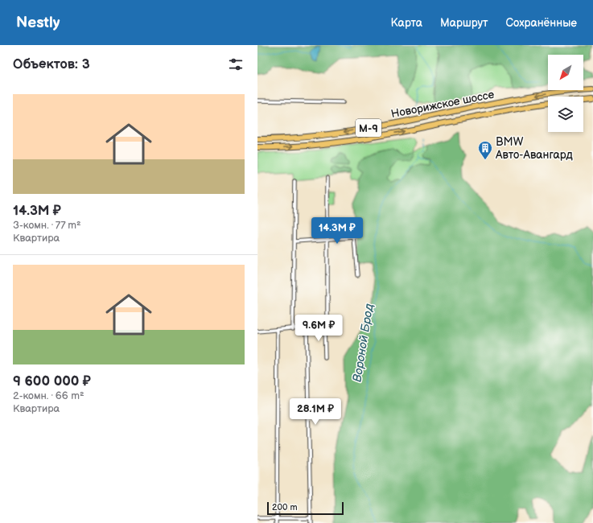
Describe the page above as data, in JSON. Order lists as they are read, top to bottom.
{
  "streets": {
    "highway": ["Новорижское шоссе", "М-9"]
  },
  "water": ["Вороной Брод"],
  "places": {
    "building": ["BMW Авто-Авангард"]
  },
  "scale_bar": "200 m",
  "north": "bottom left",
  "page": {
    "header": "Nestly",
    "nav": ["Карта", "Маршрут", "Сохранённые"],
    "heading": "Объектов: 3",
    "list": [
      {
        "name": "14.3M ₽",
        "note": "3-комн. · 77 m² · Квартира"
      },
      {
        "name": "9 600 000 ₽",
        "note": "2-комн. · 66 m² · Квартира"
      }
    ],
    "price": ["14.3M ₽", "9.6M ₽", "28.1M ₽"],
    "scale": "200 m"
  }
}
